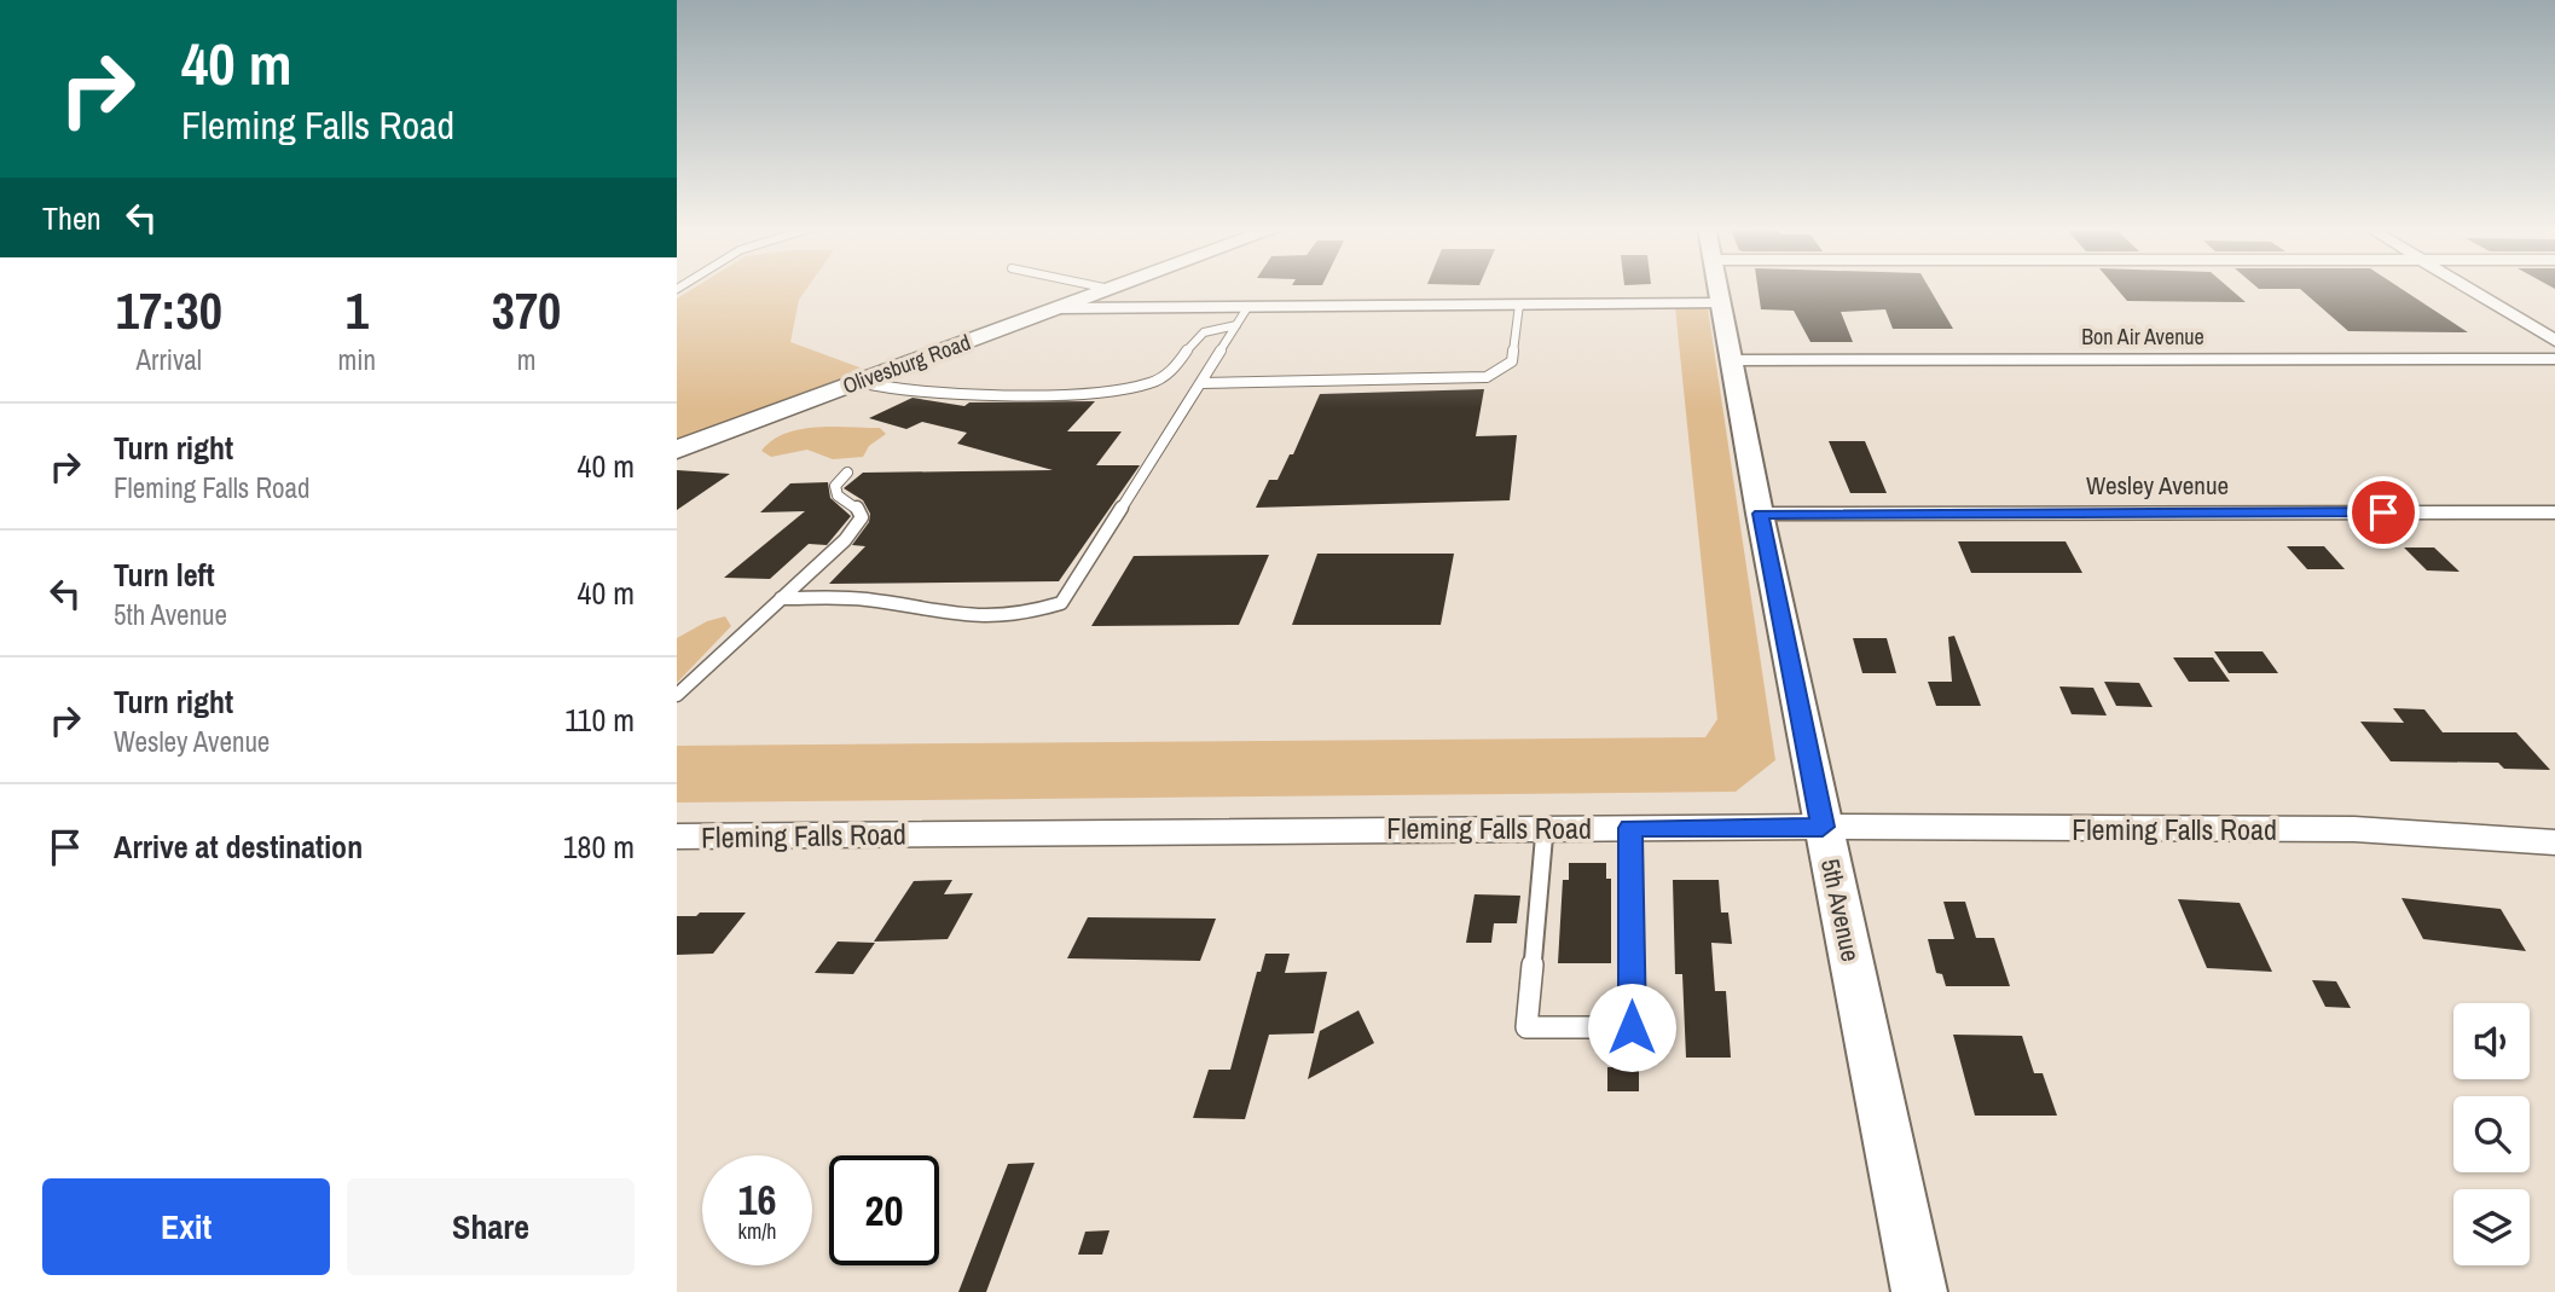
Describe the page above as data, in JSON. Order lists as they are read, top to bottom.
{
  "streets": {
    "main road": ["Olivesburg Road"],
    "street": [
      "Bon Air Avenue",
      "Wesley Avenue",
      "Fleming Falls Road",
      "5th Avenue"
    ]
  },
  "crossings": [
    ["Bon Air Avenue", "5th Avenue"],
    ["Wesley Avenue", "5th Avenue"],
    ["Fleming Falls Road", "5th Avenue"]
  ],
  "page": {
    "turn": ["40 m", "Fleming Falls Road"],
    "then": "Then",
    "eta": [
      "17:30",
      "Arrival",
      "1",
      "min",
      "370",
      "m"
    ],
    "list": [
      {
        "name": "Turn right",
        "note": "Fleming Falls Road",
        "value": "40 m"
      },
      {
        "name": "Turn left",
        "note": "5th Avenue",
        "value": "40 m"
      },
      {
        "name": "Turn right",
        "note": "Wesley Avenue",
        "value": "110 m"
      },
      {
        "name": "Arrive at destination",
        "value": "180 m"
      }
    ],
    "speed": "16 km/h",
    "limit": "20",
    "buttons": ["Exit", "Share"]
  }
}
